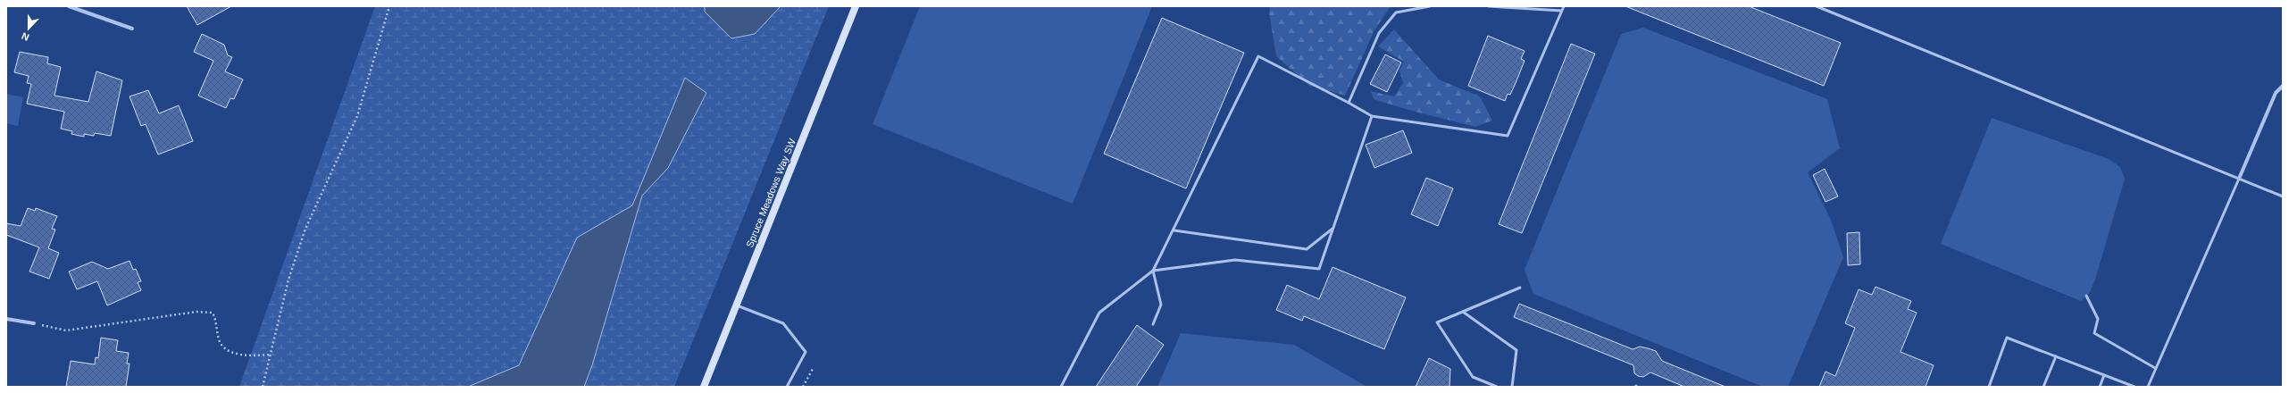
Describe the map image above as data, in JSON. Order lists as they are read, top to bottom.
{
  "streets": {
    "main road": ["Spruce Meadows Way SW"]
  },
  "north": "bottom"
}
